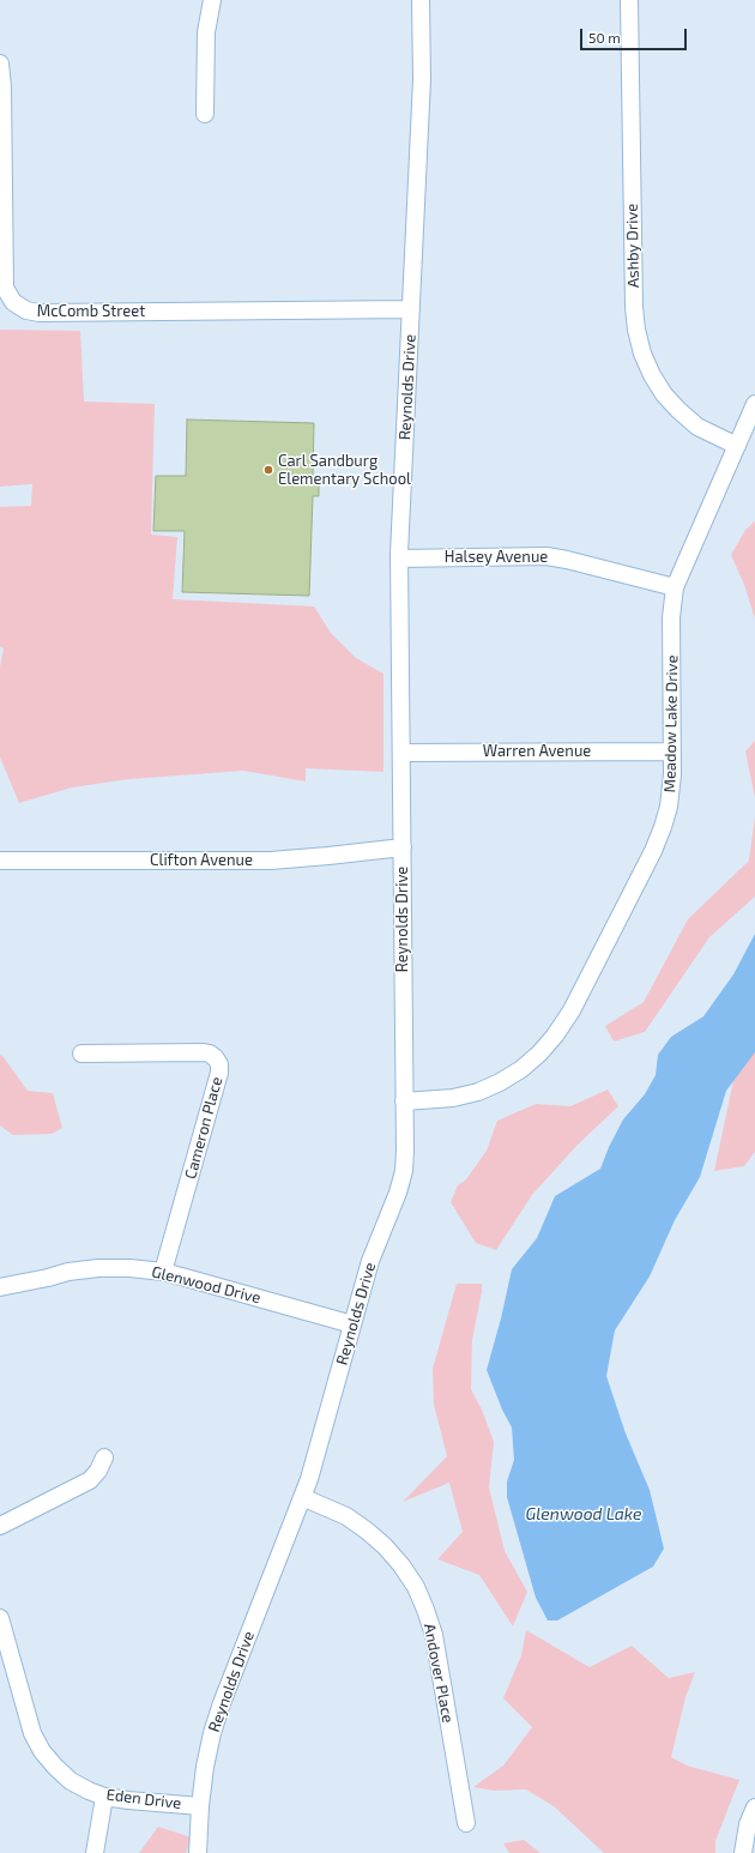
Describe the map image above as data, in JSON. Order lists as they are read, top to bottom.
{
  "streets": {
    "street": [
      "Ashby Drive",
      "McComb Street",
      "Reynolds Drive",
      "Halsey Avenue",
      "Meadow Lake Drive",
      "Warren Avenue",
      "Clifton Avenue",
      "Cameron Place",
      "Glenwood Drive",
      "Andover Place",
      "Eden Drive"
    ]
  },
  "crossings": [
    ["Ashby Drive", "Meadow Lake Drive"],
    ["McComb Street", "Reynolds Drive"],
    ["Reynolds Drive", "Halsey Avenue"],
    ["Reynolds Drive", "Meadow Lake Drive"],
    ["Reynolds Drive", "Warren Avenue"],
    ["Reynolds Drive", "Clifton Avenue"],
    ["Reynolds Drive", "Glenwood Drive"],
    ["Reynolds Drive", "Andover Place"],
    ["Reynolds Drive", "Eden Drive"],
    ["Halsey Avenue", "Meadow Lake Drive"],
    ["Meadow Lake Drive", "Warren Avenue"],
    ["Cameron Place", "Glenwood Drive"]
  ],
  "water": ["Glenwood Lake"],
  "places": ["Carl Sandburg Elementary School"],
  "scale_bar": "50 m"
}
